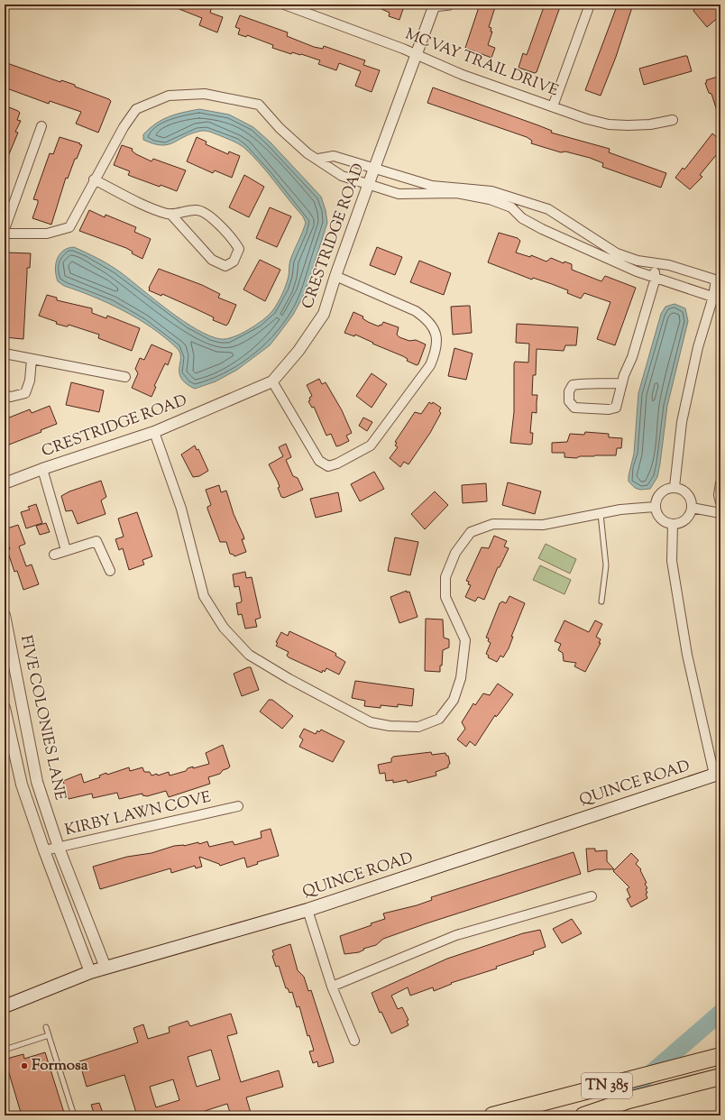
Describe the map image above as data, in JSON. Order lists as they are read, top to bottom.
{
  "streets": {
    "highway": ["TN 385"],
    "main road": ["QUINCE ROAD"],
    "street": [
      "MCVAY TRAIL DRIVE",
      "CRESTRIDGE ROAD",
      "FIVE COLONIES LANE",
      "KIRBY LAWN COVE"
    ]
  },
  "crossings": [
    ["MCVAY TRAIL DRIVE", "CRESTRIDGE ROAD"],
    ["FIVE COLONIES LANE", "QUINCE ROAD"],
    ["FIVE COLONIES LANE", "KIRBY LAWN COVE"]
  ],
  "places": ["Formosa"]
}
